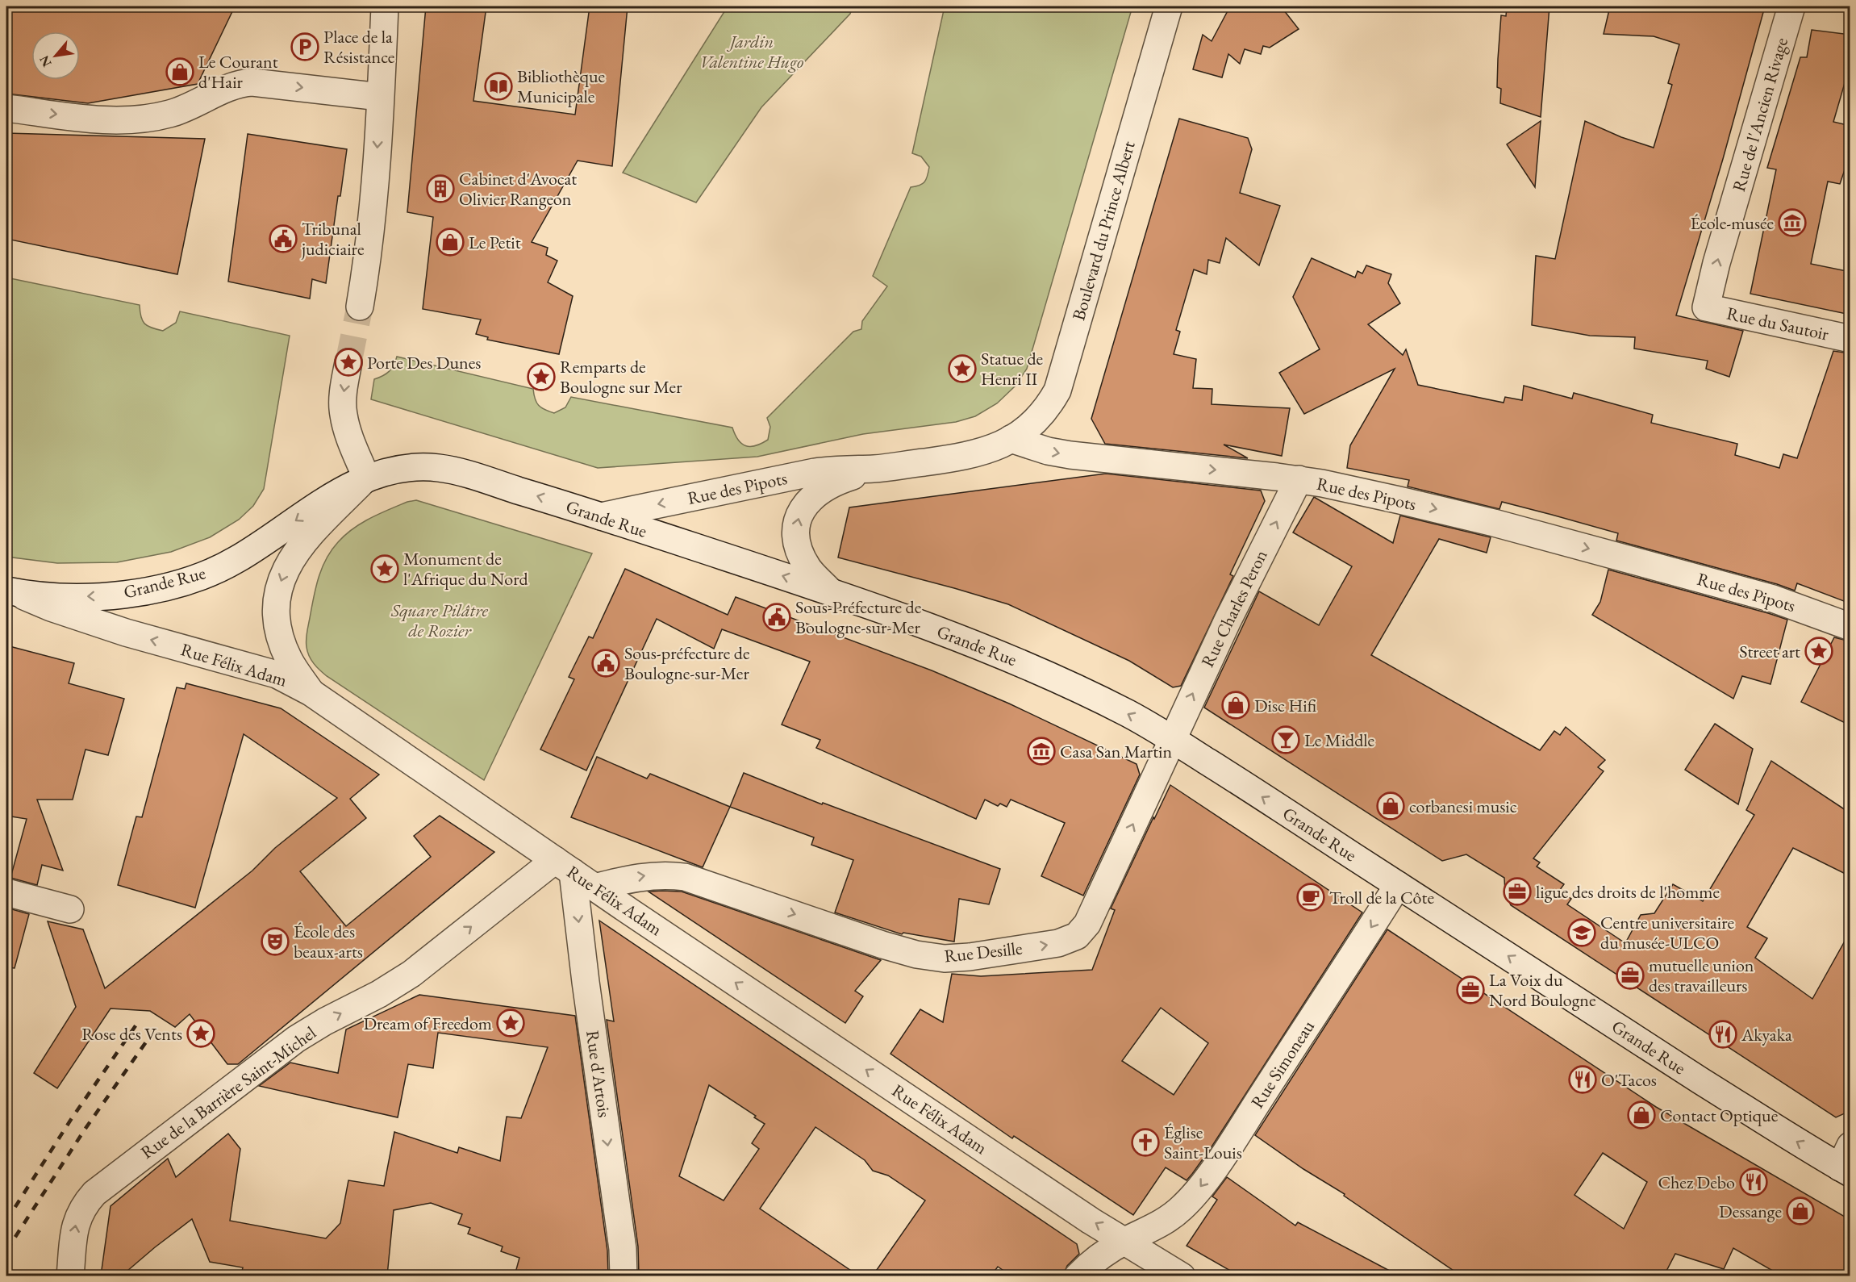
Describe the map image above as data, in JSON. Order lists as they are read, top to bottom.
{
  "streets": {
    "street": [
      "Rue de l'Ancien Rivage",
      "Boulevard du Prince Albert",
      "Rue du Sautoir",
      "Rue des Pipots",
      "Grande Rue",
      "Rue Charles Peron",
      "Rue Félix Adam",
      "Rue Desille",
      "Rue Simoneau",
      "Rue d'Artois",
      "Rue de la Barrière Saint-Michel"
    ]
  },
  "crossings": [
    ["Rue de l'Ancien Rivage", "Rue du Sautoir"],
    ["Boulevard du Prince Albert", "Rue des Pipots"],
    ["Rue des Pipots", "Grande Rue"],
    ["Rue des Pipots", "Rue Charles Peron"],
    ["Grande Rue", "Rue Charles Peron"],
    ["Grande Rue", "Rue Félix Adam"],
    ["Grande Rue", "Rue Desille"],
    ["Grande Rue", "Rue Simoneau"],
    ["Rue Charles Peron", "Rue Desille"],
    ["Rue Félix Adam", "Rue Desille"],
    ["Rue Félix Adam", "Rue Simoneau"],
    ["Rue Félix Adam", "Rue d'Artois"],
    ["Rue Félix Adam", "Rue de la Barrière Saint-Michel"],
    ["Rue d'Artois", "Rue de la Barrière Saint-Michel"]
  ],
  "one_way": [
    "Rue de l'Ancien Rivage",
    "Grande Rue",
    "Rue Charles Peron",
    "Rue Félix Adam",
    "Rue Desille",
    "Rue Simoneau",
    "Rue d'Artois",
    "Rue de la Barrière Saint-Michel"
  ],
  "parks": ["Jardin Valentine Hugo", "Square Pilâtre de Rozier"],
  "places": {
    "parking": ["Place de la Résistance"],
    "shop": [
      "Le Courant d'Hair",
      "Le Petit",
      "Disc Hifi",
      "corbanesi music",
      "Contact Optique",
      "Dessange"
    ],
    "library": ["Bibliothèque Municipale"],
    "building": ["Cabinet d'Avocat Olivier Rangeon"],
    "museum": ["École-musée", "Casa San Martin"],
    "public building": ["Tribunal judiciaire", "Sous-Préfecture de Boulogne-sur-Mer", "Sous-préfecture de Boulogne-sur-Mer"],
    "place": [
      "Porte Des Dunes",
      "Statue de Henri II",
      "Remparts de Boulogne sur Mer",
      "Monument de l'Afrique du Nord",
      "Street art",
      "Dream of Freedom",
      "Rose des Vents"
    ],
    "bar": ["Le Middle"],
    "office": ["ligue des droits de l'homme", "mutuelle union des travailleurs", "La Voix du Nord Boulogne"],
    "cafe": ["Troll de la Côte"],
    "school or university": ["Centre universitaire du musée-ULCO"],
    "theatre": ["École des beaux-arts"],
    "restaurant": ["Akyaka", "O'Tacos", "Chez Debo"],
    "church": ["Église Saint-Louis"]
  },
  "north": "bottom left"
}
